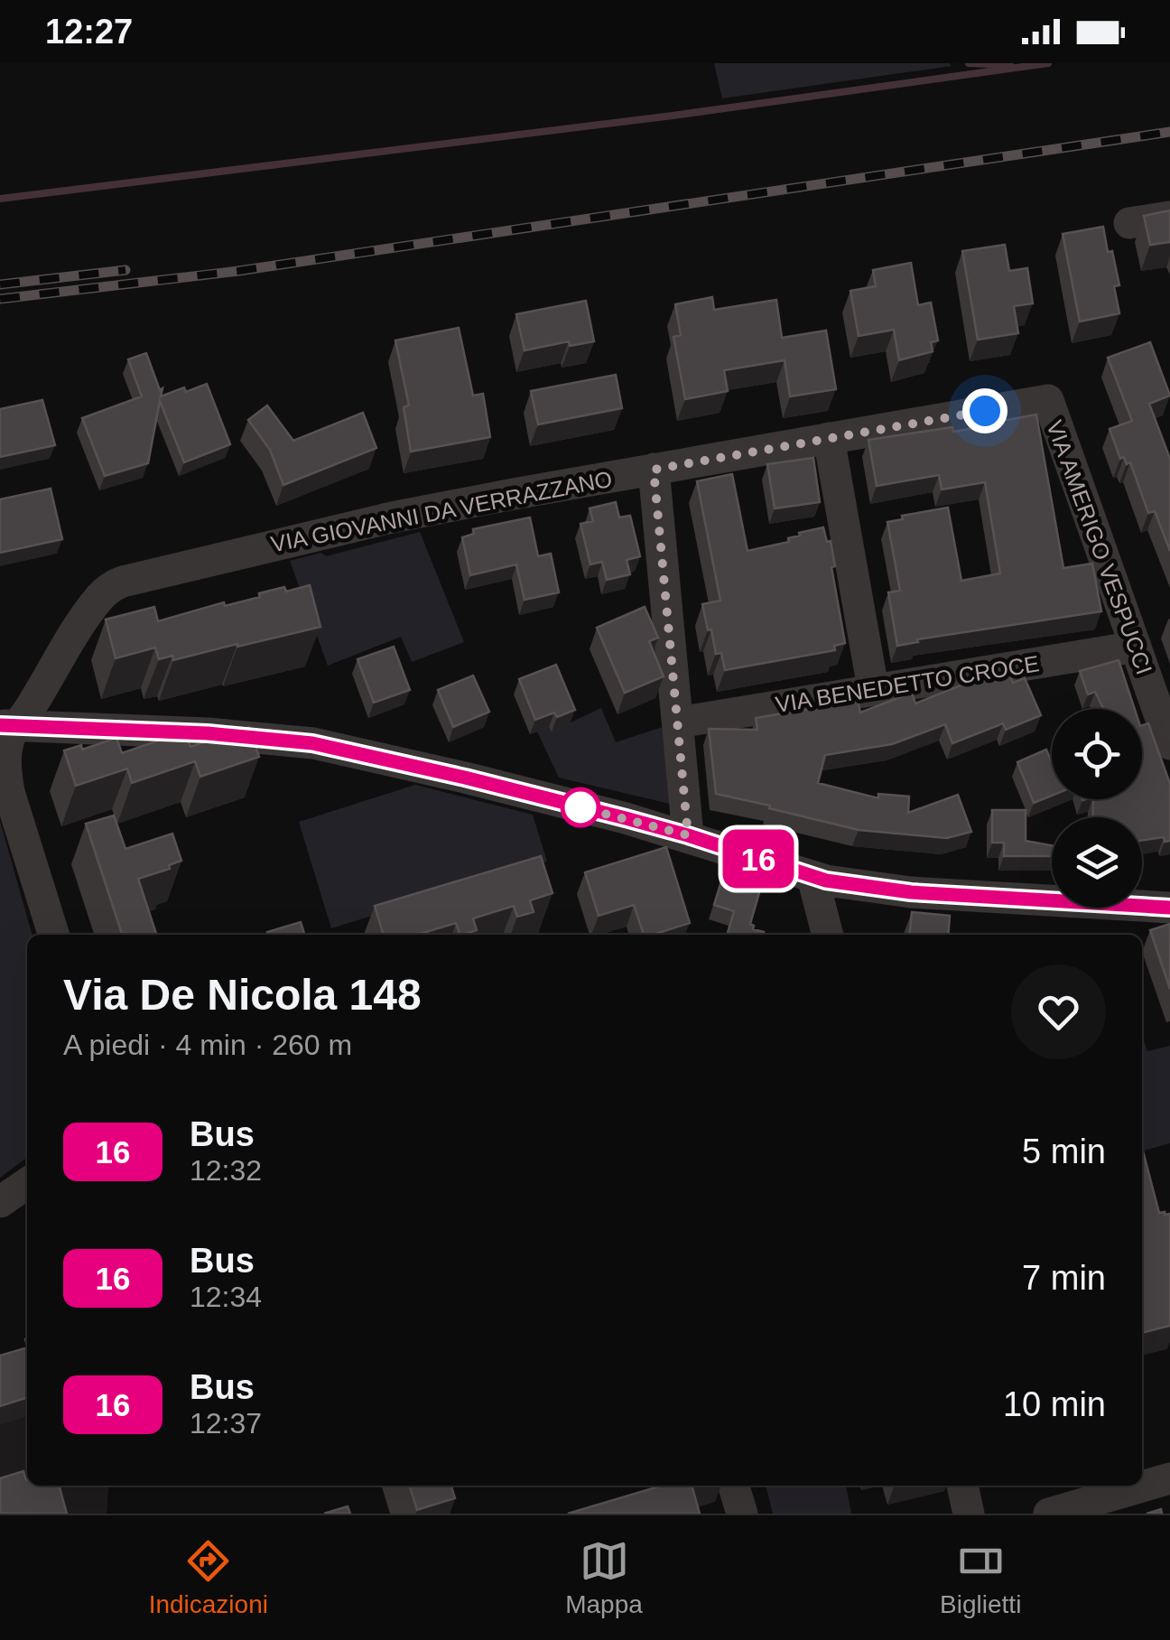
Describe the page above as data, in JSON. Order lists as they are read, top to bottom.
{
  "streets": {
    "street": ["VIA GIOVANNI DA VERRAZZANO", "VIA AMERIGO VESPUCCI", "VIA BENEDETTO CROCE"]
  },
  "crossings": [
    ["VIA GIOVANNI DA VERRAZZANO", "VIA AMERIGO VESPUCCI"],
    ["VIA AMERIGO VESPUCCI", "VIA BENEDETTO CROCE"]
  ],
  "lines": ["bus line 16"],
  "page": {
    "status": "12:27",
    "on_map": "16",
    "heading": ["Via De Nicola 148", "A piedi · 4 min · 260 m"],
    "list": [
      {
        "mark": "16",
        "name": "Bus",
        "note": "12:32",
        "value": "5 min"
      },
      {
        "mark": "16",
        "name": "Bus",
        "note": "12:34",
        "value": "7 min"
      },
      {
        "mark": "16",
        "name": "Bus",
        "note": "12:37",
        "value": "10 min"
      }
    ],
    "tabs": ["Indicazioni", "Mappa", "Biglietti"]
  }
}
